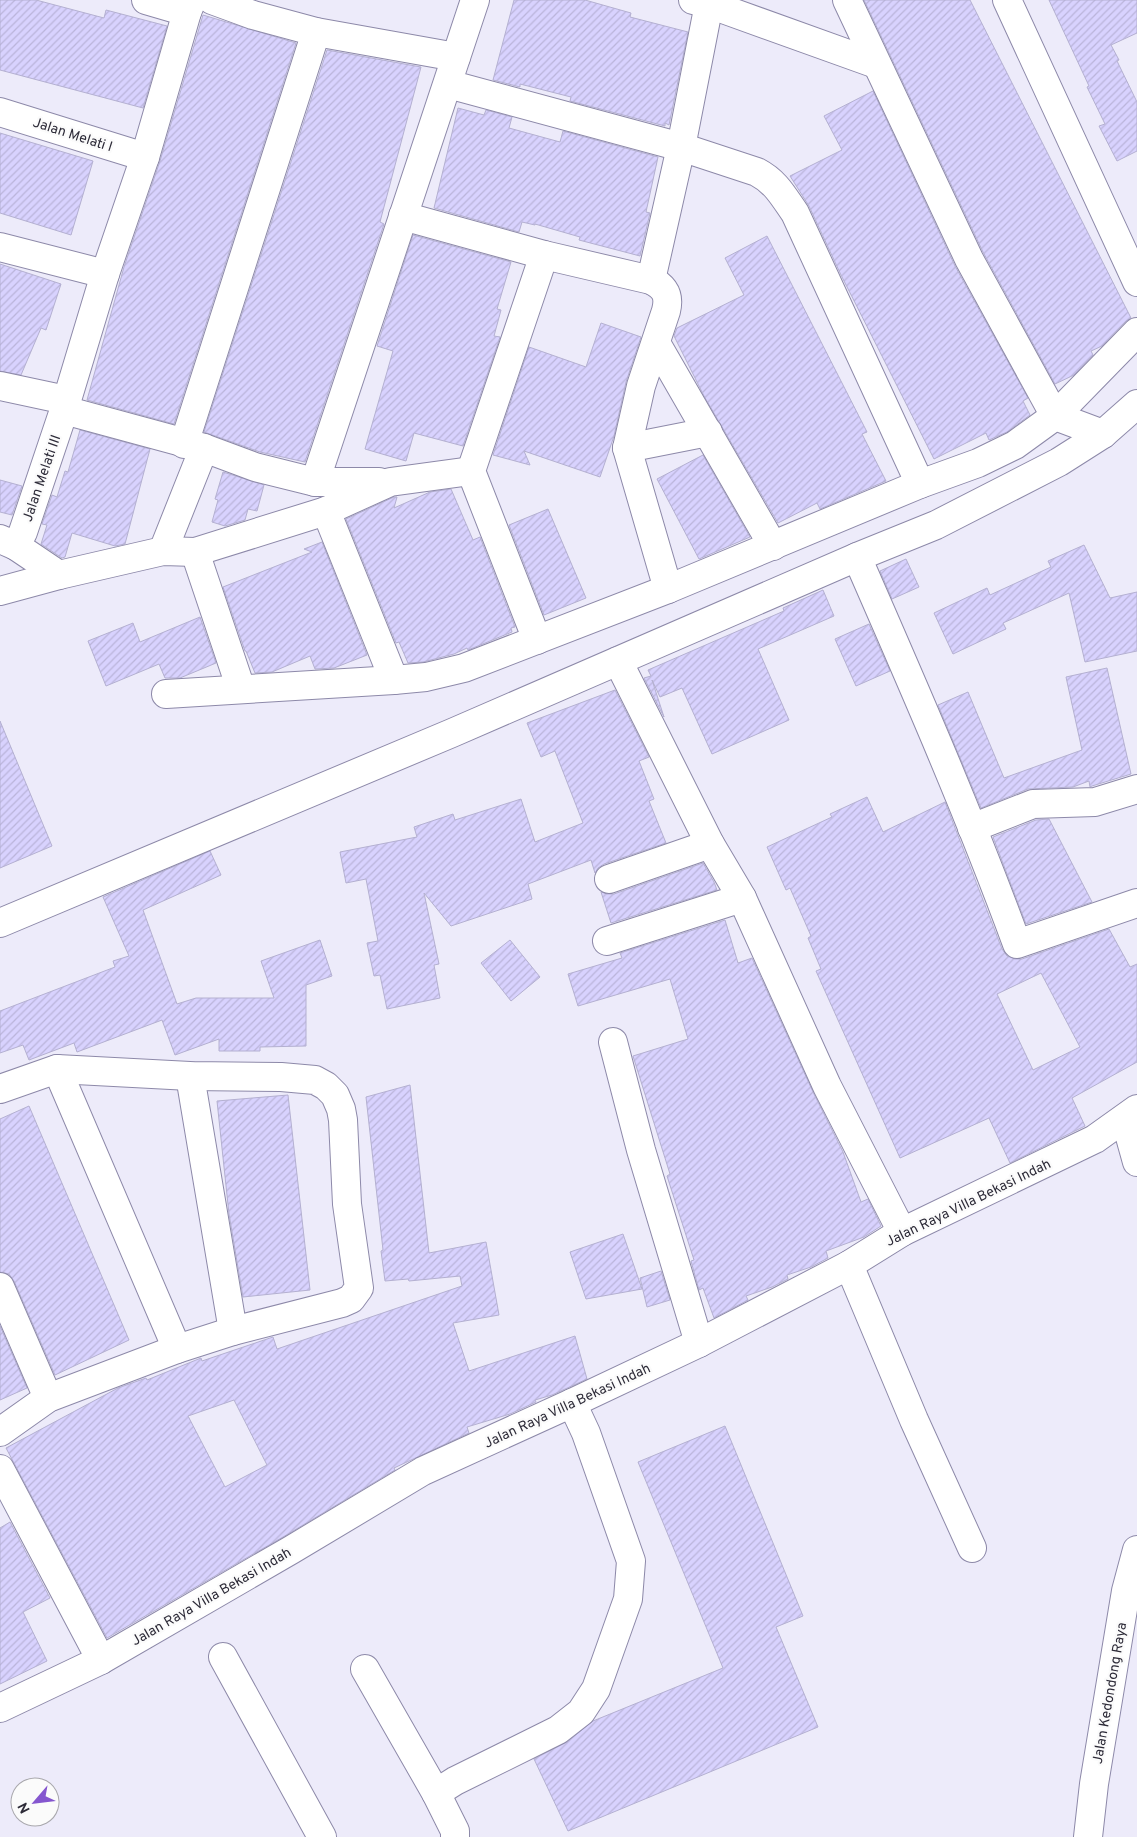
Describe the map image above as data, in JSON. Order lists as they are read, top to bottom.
{
  "streets": {
    "street": [
      "Jalan Melati I",
      "Jalan Melati III",
      "Jalan Raya Villa Bekasi Indah",
      "Jalan Kedondong Raya"
    ]
  },
  "crossings": [
    ["Jalan Melati I", "Jalan Melati III"]
  ],
  "north": "bottom left"
}
